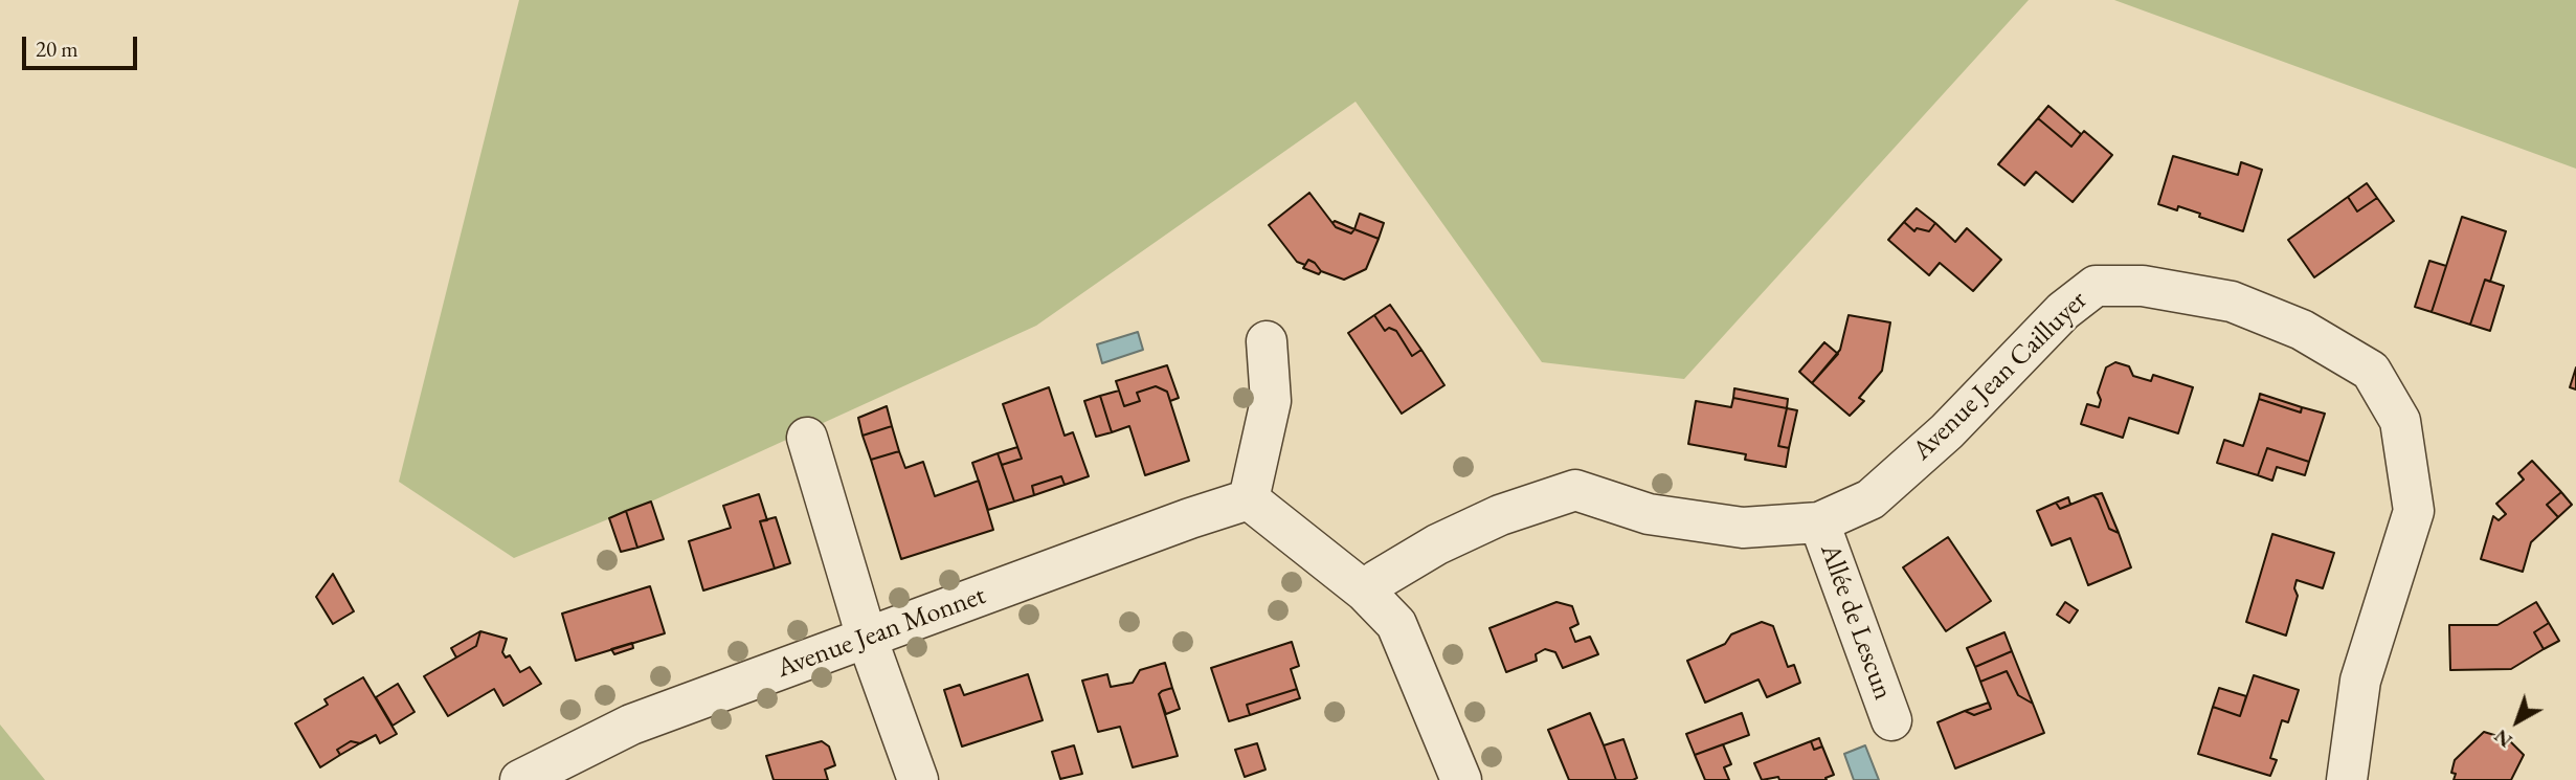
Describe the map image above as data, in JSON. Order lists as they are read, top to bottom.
{
  "streets": {
    "street": ["Avenue Jean Cailluyer", "Allée de Lescun", "Avenue Jean Monnet"]
  },
  "crossings": [
    ["Avenue Jean Cailluyer", "Allée de Lescun"]
  ],
  "scale_bar": "20 m",
  "north": "bottom left"
}
